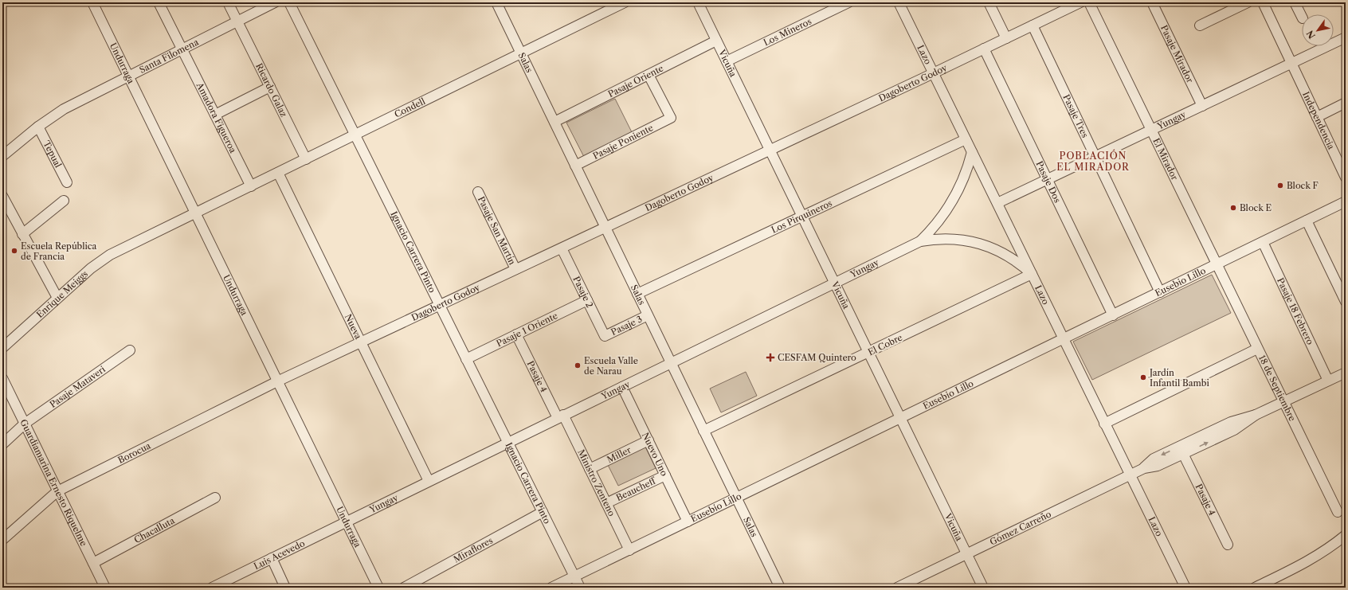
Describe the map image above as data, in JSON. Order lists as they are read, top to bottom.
{
  "streets": {
    "street": [
      "Los Mineros",
      "Pasaje Mirador",
      "Lazo",
      "Santa Filomena",
      "Undurraga",
      "Salas",
      "Vicuña",
      "Pasaje Oriente",
      "Dagoberto Godoy",
      "Ricardo Galaz",
      "Condell",
      "Pasaje Tres",
      "Amadora Figueroa",
      "Yungay",
      "Independencia",
      "Pasaje Poniente",
      "Tepual",
      "El Mirador",
      "Pasaje Dos",
      "Los Pirquineros",
      "Pasaje San Martín",
      "Ignacio Carrera Pinto",
      "Eusebio Lillo",
      "Pasaje 2",
      "Enrique Meiggs",
      "Pasaje 18 Febrero",
      "Pasaje 3",
      "Nueva",
      "Pasaje 1 Oriente",
      "El Cobre",
      "Pasaje 4",
      "Pasaje Mataveri",
      "18 de Septiembre",
      "Borocua",
      "Nuevo Uno",
      "Miller",
      "Guardiamarina Ernesto Riquelme",
      "Ministro Zenteno",
      "Beaucheff",
      "Gómez Carreño",
      "Chacalluta",
      "Miraflores",
      "Luis Acevedo"
    ]
  },
  "crossings": [
    ["Los Mineros", "Vicuña"],
    ["Pasaje Mirador", "Yungay"],
    ["Lazo", "Dagoberto Godoy"],
    ["Lazo", "Yungay"],
    ["Lazo", "Los Pirquineros"],
    ["Lazo", "Eusebio Lillo"],
    ["Lazo", "El Cobre"],
    ["Lazo", "Gómez Carreño"],
    ["Santa Filomena", "Undurraga"],
    ["Santa Filomena", "Ricardo Galaz"],
    ["Santa Filomena", "Amadora Figueroa"],
    ["Santa Filomena", "Tepual"],
    ["Undurraga", "Dagoberto Godoy"],
    ["Undurraga", "Condell"],
    ["Undurraga", "Yungay"],
    ["Undurraga", "Enrique Meiggs"],
    ["Undurraga", "Borocua"],
    ["Undurraga", "Luis Acevedo"],
    ["Salas", "Pasaje Oriente"],
    ["Salas", "Dagoberto Godoy"],
    ["Salas", "Condell"],
    ["Salas", "Yungay"],
    ["Salas", "Pasaje Poniente"],
    ["Salas", "Los Pirquineros"],
    ["Salas", "Eusebio Lillo"],
    ["Salas", "Pasaje 3"],
    ["Salas", "El Cobre"],
    ["Vicuña", "Pasaje Oriente"],
    ["Vicuña", "Dagoberto Godoy"],
    ["Vicuña", "Yungay"],
    ["Vicuña", "Los Pirquineros"],
    ["Vicuña", "Eusebio Lillo"],
    ["Vicuña", "El Cobre"],
    ["Vicuña", "Gómez Carreño"],
    ["Pasaje Oriente", "Pasaje Poniente"],
    ["Dagoberto Godoy", "Pasaje Tres"],
    ["Dagoberto Godoy", "Pasaje Dos"],
    ["Dagoberto Godoy", "Pasaje San Martín"],
    ["Dagoberto Godoy", "Ignacio Carrera Pinto"],
    ["Dagoberto Godoy", "Pasaje 2"],
    ["Dagoberto Godoy", "Nueva"],
    ["Dagoberto Godoy", "Borocua"],
    ["Ricardo Galaz", "Condell"],
    ["Condell", "Amadora Figueroa"],
    ["Condell", "Ignacio Carrera Pinto"],
    ["Condell", "Enrique Meiggs"],
    ["Condell", "Nueva"],
    ["Pasaje Tres", "Yungay"],
    ["Pasaje Tres", "Eusebio Lillo"],
    ["Yungay", "Independencia"],
    ["Yungay", "El Mirador"],
    ["Yungay", "Pasaje Dos"],
    ["Yungay", "Ignacio Carrera Pinto"],
    ["Yungay", "Nueva"],
    ["Yungay", "El Cobre"],
    ["Yungay", "Pasaje 4"],
    ["Yungay", "Nuevo Uno"],
    ["Yungay", "Ministro Zenteno"],
    ["Yungay", "Luis Acevedo"],
    ["El Mirador", "Eusebio Lillo"],
    ["El Mirador", "18 de Septiembre"],
    ["Pasaje Dos", "Eusebio Lillo"],
    ["Ignacio Carrera Pinto", "Eusebio Lillo"],
    ["Ignacio Carrera Pinto", "Pasaje 1 Oriente"],
    ["Ignacio Carrera Pinto", "Miraflores"],
    ["Eusebio Lillo", "Pasaje 18 Febrero"],
    ["Eusebio Lillo", "18 de Septiembre"],
    ["Eusebio Lillo", "Nuevo Uno"],
    ["Eusebio Lillo", "Ministro Zenteno"],
    ["Pasaje 2", "Pasaje 3"],
    ["Pasaje 2", "Pasaje 1 Oriente"],
    ["Pasaje 18 Febrero", "Gómez Carreño"],
    ["Pasaje 1 Oriente", "Pasaje 4"],
    ["Pasaje 4", "Ministro Zenteno"],
    ["Pasaje 4", "Gómez Carreño"],
    ["Pasaje Mataveri", "Guardiamarina Ernesto Riquelme"],
    ["18 de Septiembre", "Gómez Carreño"],
    ["Borocua", "Guardiamarina Ernesto Riquelme"],
    ["Nuevo Uno", "Miller"],
    ["Nuevo Uno", "Beaucheff"],
    ["Miller", "Ministro Zenteno"],
    ["Guardiamarina Ernesto Riquelme", "Chacalluta"],
    ["Ministro Zenteno", "Beaucheff"]
  ],
  "districts": ["POBLACIÓN EL MIRADOR"],
  "places": {
    "other": [
      "Block F",
      "Block E",
      "Escuela República de Francia",
      "Escuela Valle de Narau",
      "Jardín Infantil Bambi"
    ],
    "health": ["CESFAM Quintero"]
  },
  "north": "bottom left"
}
